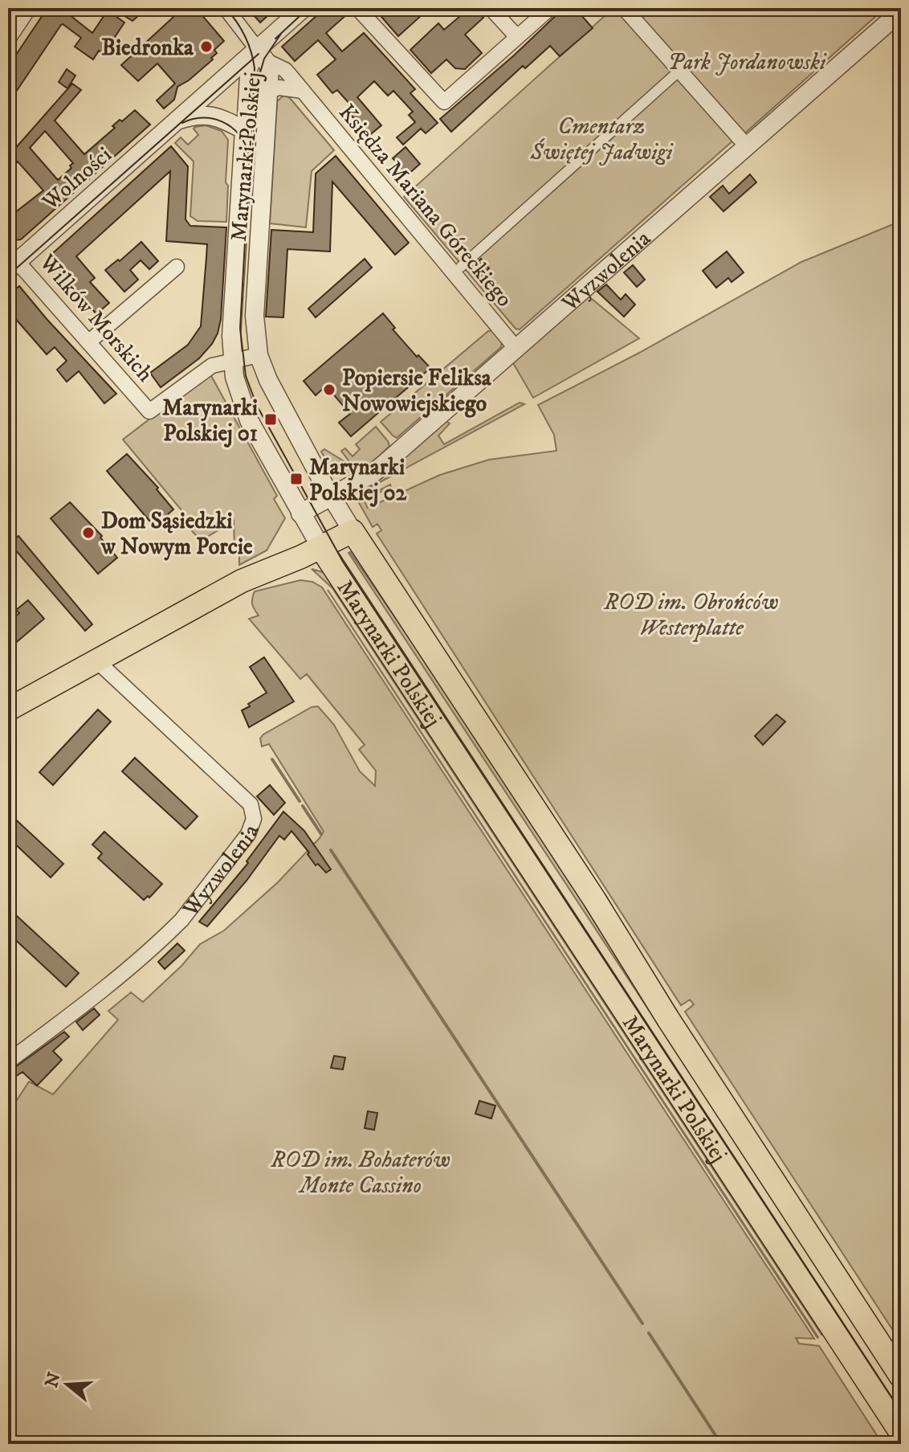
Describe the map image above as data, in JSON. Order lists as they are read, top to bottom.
{
  "streets": {
    "main road": ["Marynarki Polskiej"],
    "street": [
      "Wolności",
      "Księdza Mariana Góreckiego",
      "Wyzwolenia",
      "Wilków Morskich"
    ]
  },
  "crossings": [
    ["Marynarki Polskiej", "Wolności"],
    ["Marynarki Polskiej", "Księdza Mariana Góreckiego"],
    ["Marynarki Polskiej", "Wyzwolenia"],
    ["Marynarki Polskiej", "Wilków Morskich"],
    ["Wolności", "Księdza Mariana Góreckiego"],
    ["Wolności", "Wilków Morskich"],
    ["Księdza Mariana Góreckiego", "Wyzwolenia"]
  ],
  "parks": [
    "Park Jordanowski",
    "Cmentarz Świętej Jadwigi",
    "ROD im. Obrońców Westerplatte",
    "ROD im. Bohaterów Monte Cassino"
  ],
  "places": {
    "other": ["Biedronka", "Popiersie Feliksa Nowowiejskiego", "Dom Sąsiedzki w Nowym Porcie"],
    "transit": ["Marynarki Polskiej 01", "Marynarki Polskiej 02"]
  },
  "north": "left"
}
